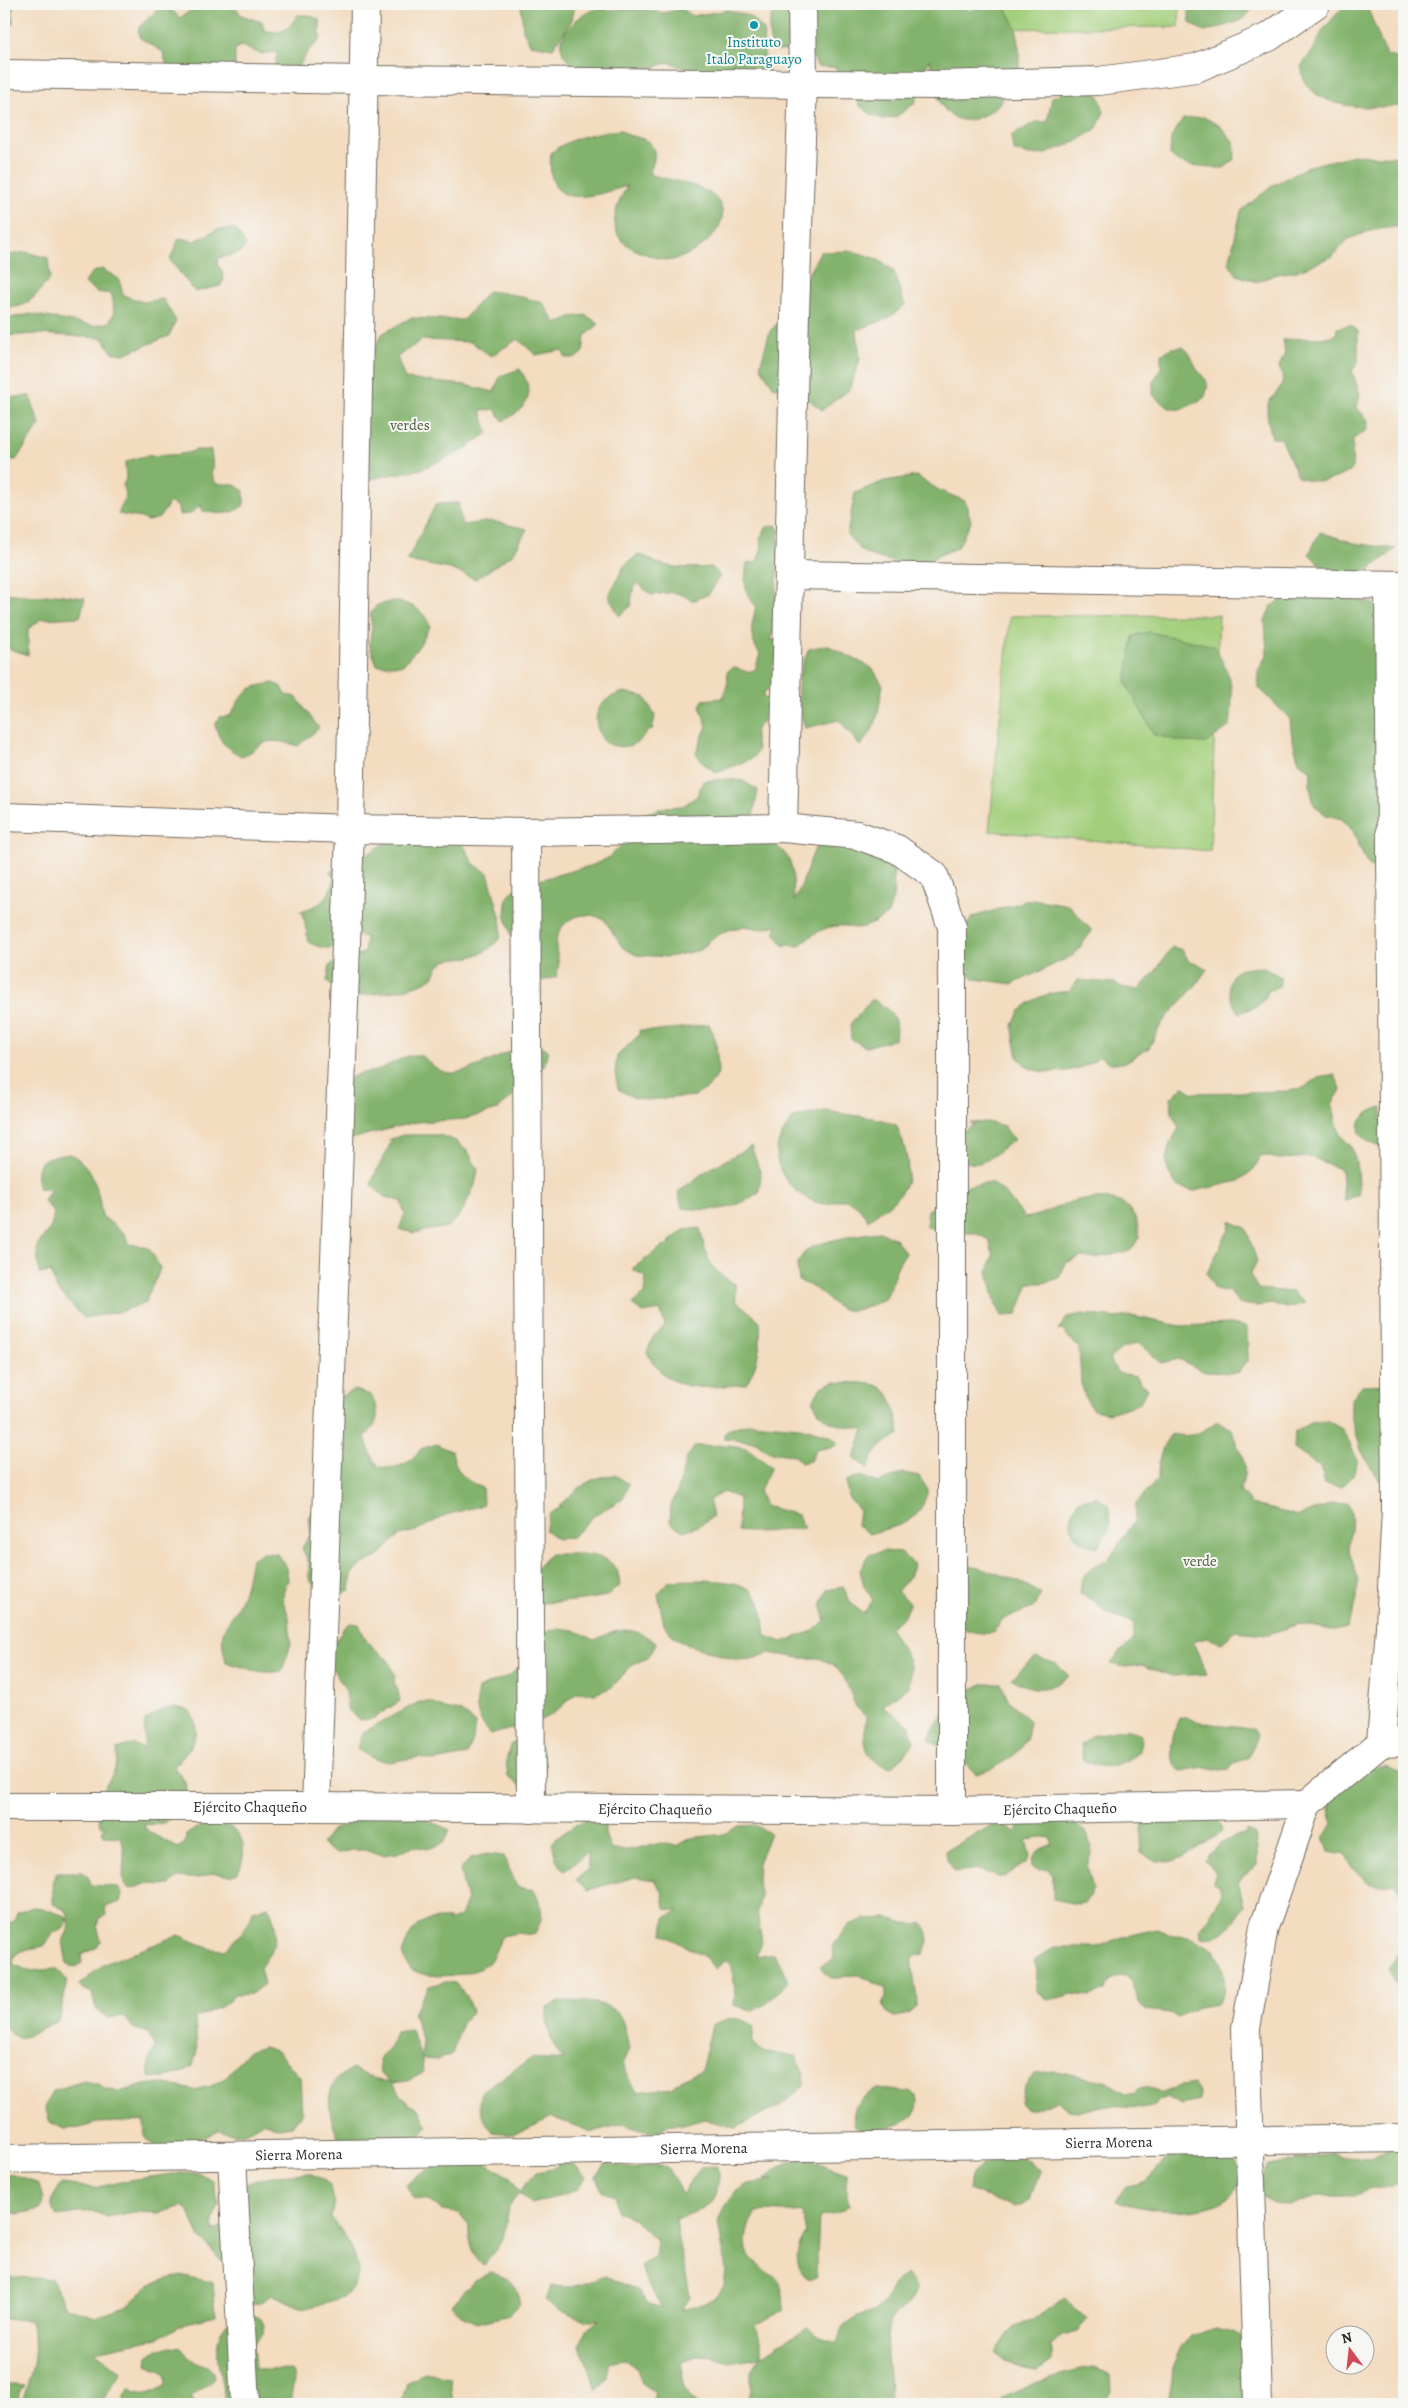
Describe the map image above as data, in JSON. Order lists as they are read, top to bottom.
{
  "streets": {
    "street": ["Ejército Chaqueño", "Sierra Morena"]
  },
  "parks": ["verdes", "verde"],
  "places": ["Instituto Italo Paraguayo"],
  "north": "top"
}
